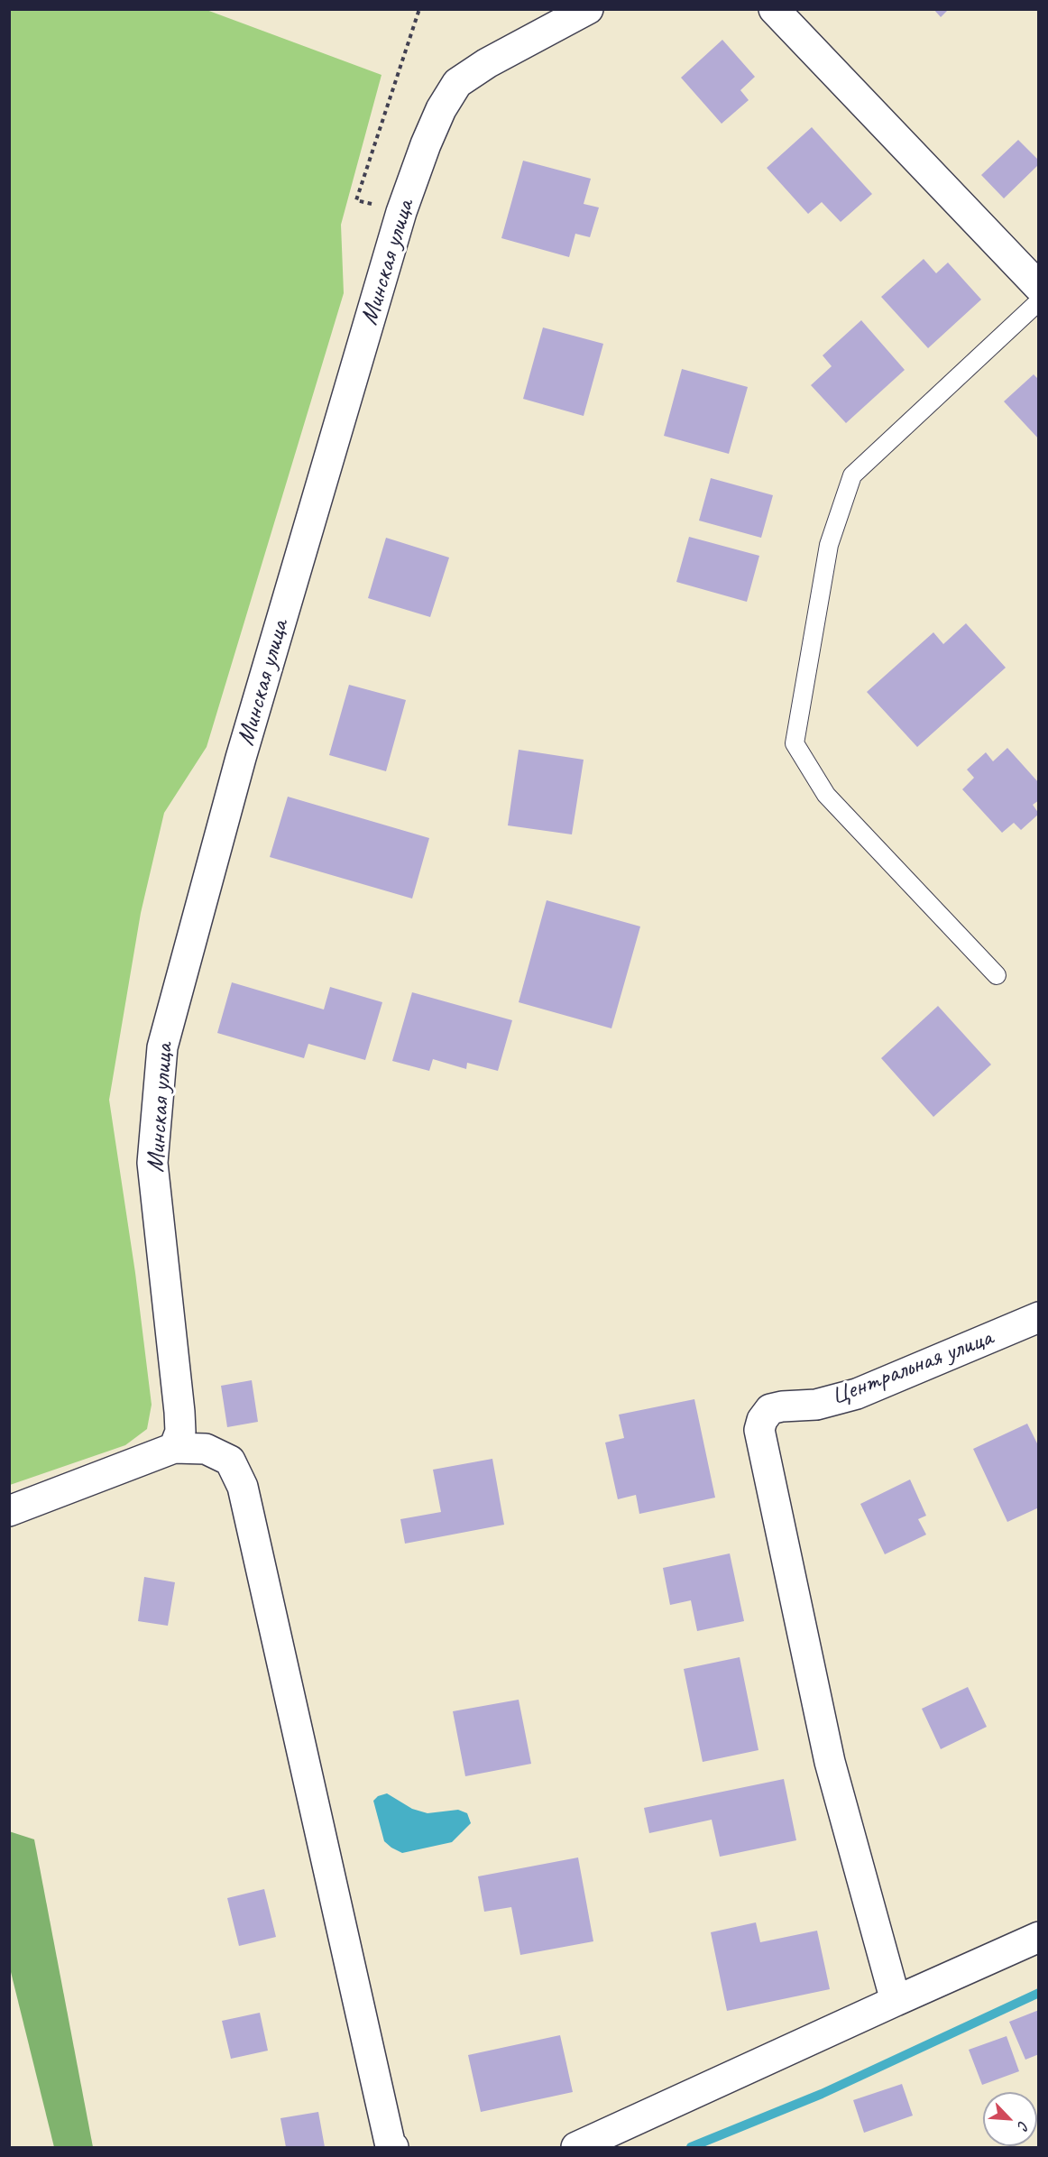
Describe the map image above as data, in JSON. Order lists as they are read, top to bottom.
{
  "streets": {
    "street": ["Минская улица", "Центральная улица"]
  },
  "north": "bottom right"
}
